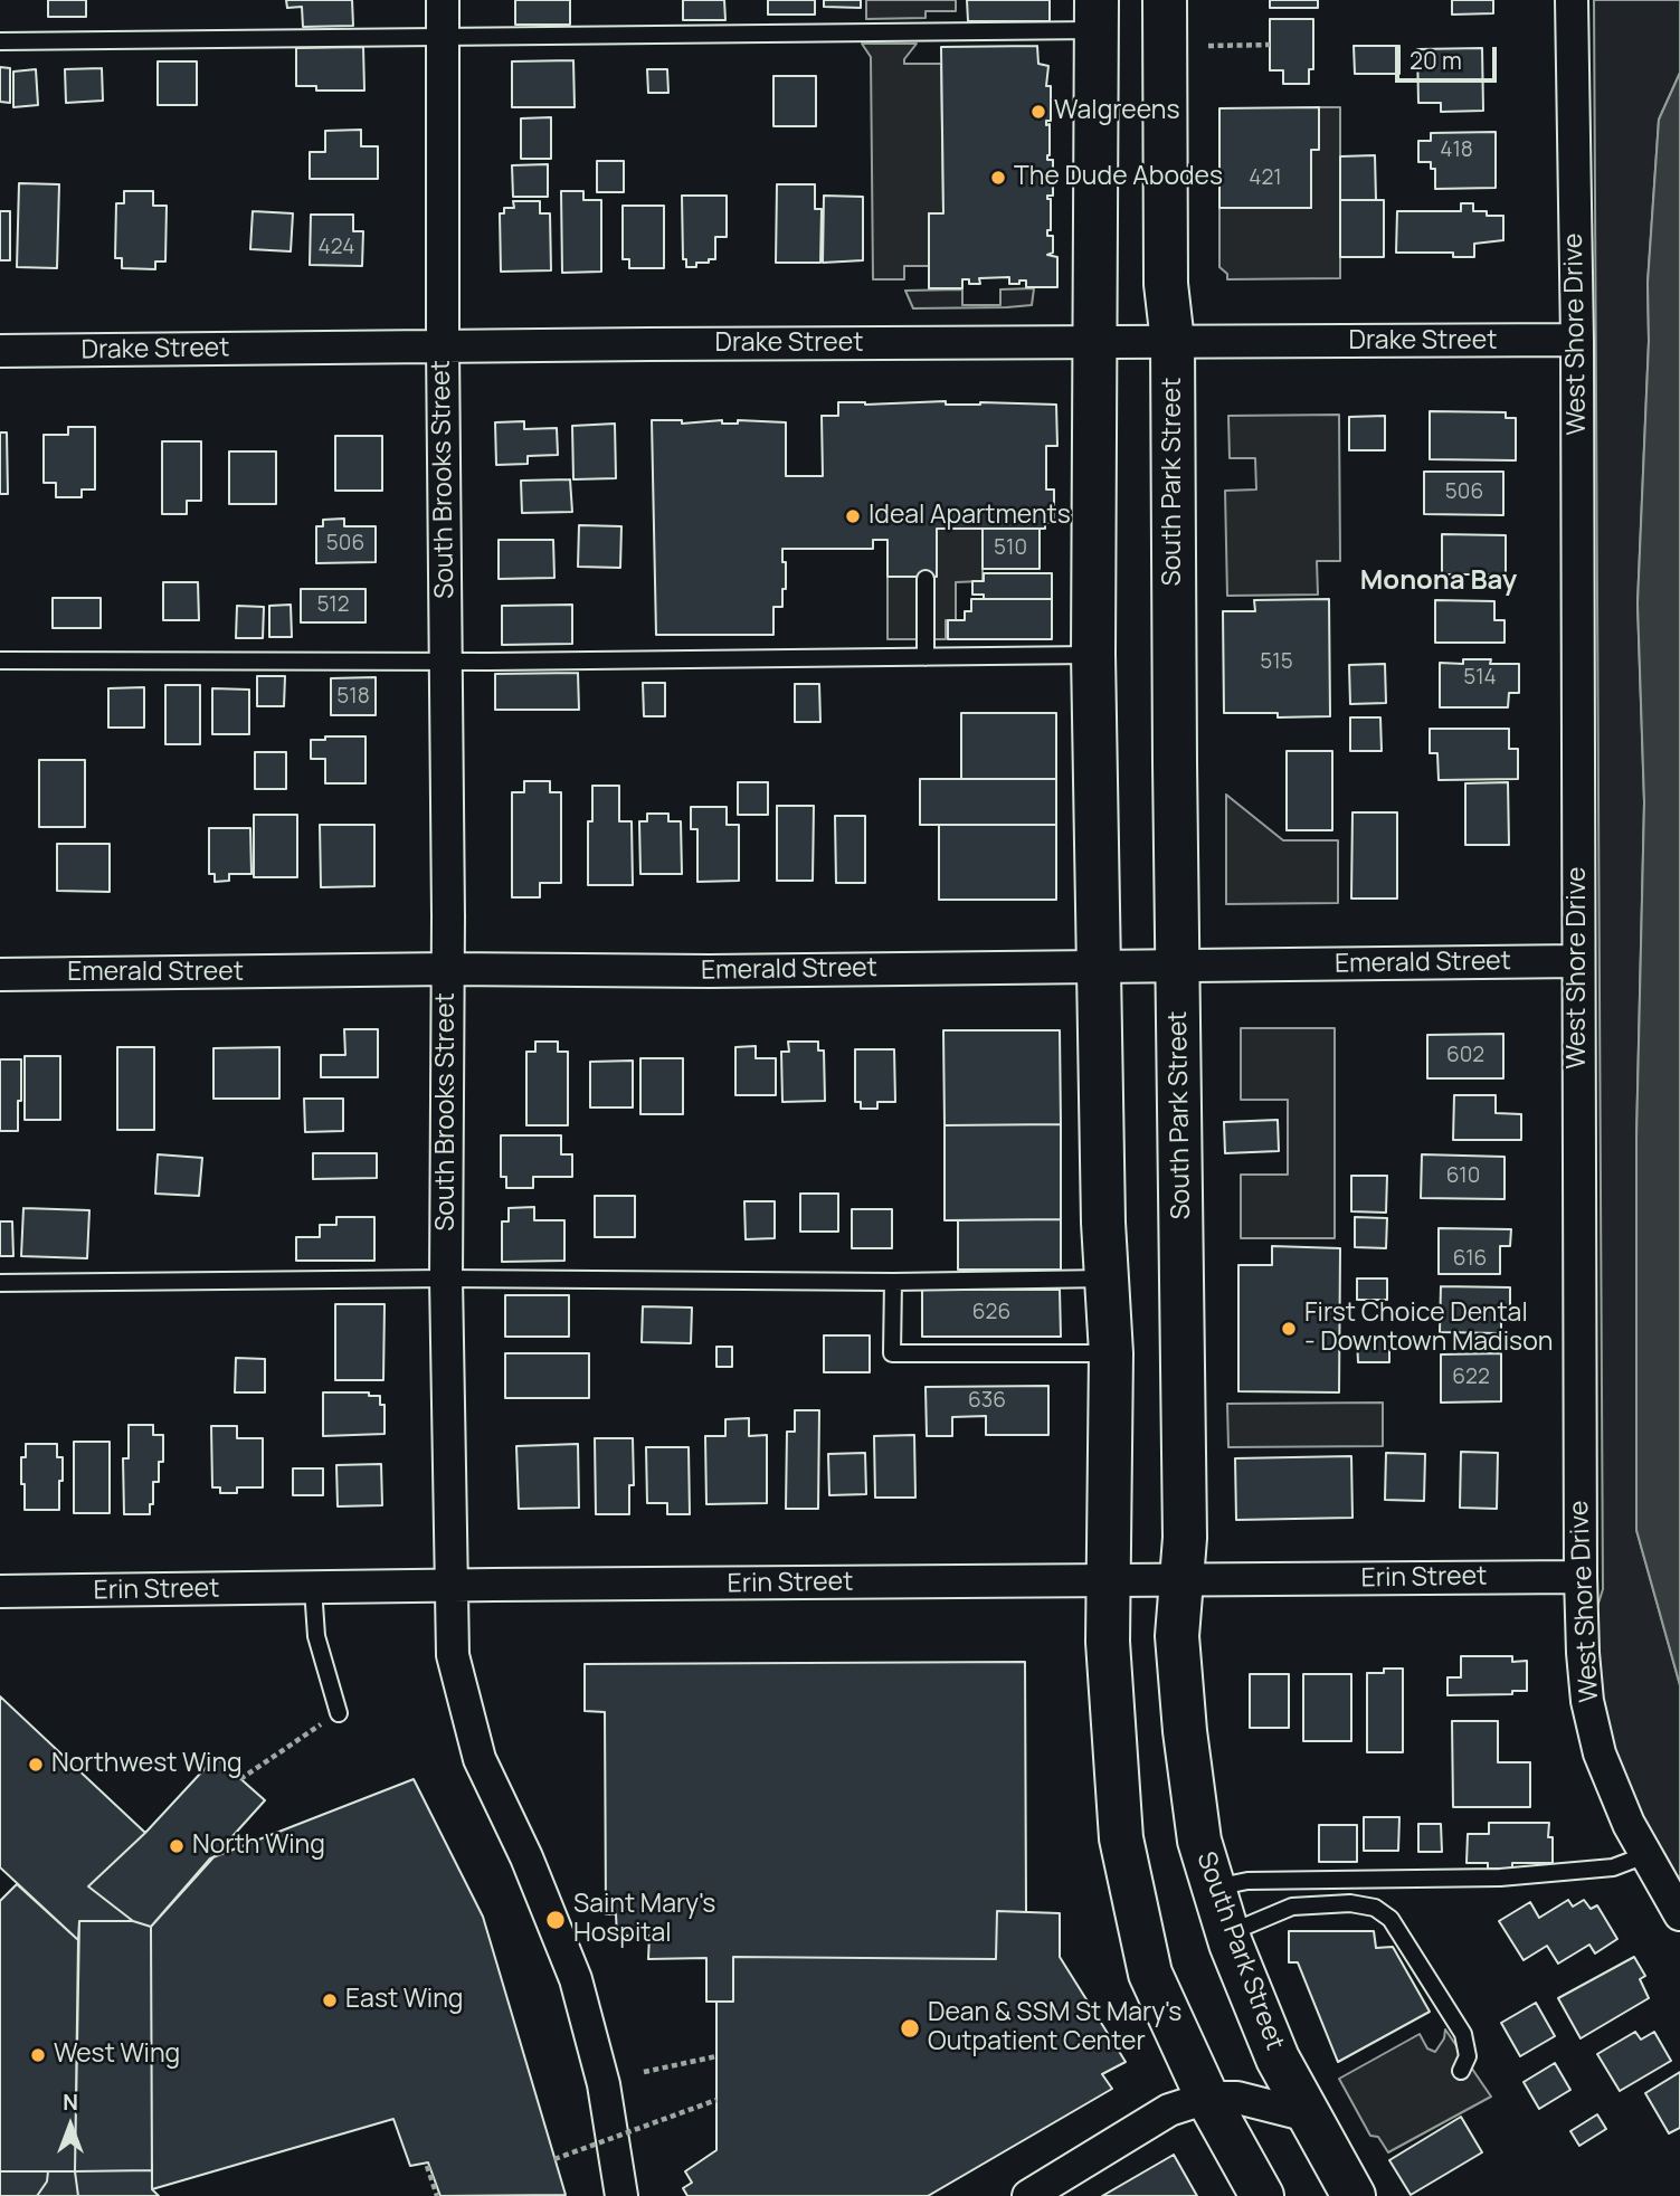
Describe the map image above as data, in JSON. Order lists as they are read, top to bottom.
{
  "streets": {
    "main road": ["South Park Street"],
    "street": [
      "West Shore Drive",
      "Drake Street",
      "South Brooks Street",
      "Emerald Street",
      "Erin Street"
    ]
  },
  "crossings": [
    ["West Shore Drive", "Drake Street"],
    ["West Shore Drive", "Emerald Street"],
    ["West Shore Drive", "Erin Street"],
    ["Drake Street", "South Brooks Street"],
    ["Drake Street", "South Park Street"],
    ["South Brooks Street", "Emerald Street"],
    ["South Brooks Street", "Erin Street"],
    ["South Park Street", "Emerald Street"],
    ["South Park Street", "Erin Street"]
  ],
  "districts": ["Monona Bay"],
  "places": [
    "Walgreens",
    "The Dude Abodes",
    "Ideal Apartments",
    "First Choice Dental - Downtown Madison",
    "Northwest Wing",
    "North Wing",
    "Saint Mary's Hospital",
    "East Wing",
    "Dean & SSM St Mary's Outpatient Center",
    "West Wing"
  ],
  "house_numbers": [
    "418",
    "421",
    "424",
    "506",
    "506",
    "510",
    "512",
    "515",
    "514",
    "518",
    "602",
    "610",
    "616",
    "626",
    "622",
    "636"
  ],
  "scale_bar": "20 m",
  "north": "top"
}
